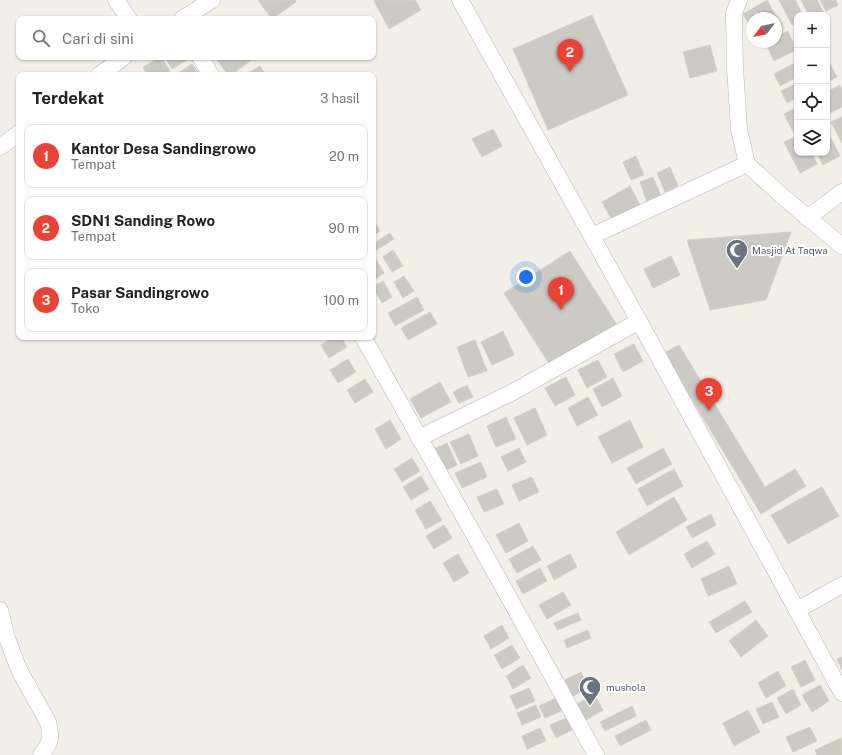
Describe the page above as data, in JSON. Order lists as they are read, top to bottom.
{
  "places": {
    "mosque": ["Masjid At Taqwa", "mushola"]
  },
  "north": "bottom left",
  "page": {
    "map_buttons": ["+", "−"],
    "search": "Cari di sini",
    "pins": ["2", "1", "3"],
    "heading": ["Terdekat", "3 hasil"],
    "list": [
      {
        "mark": "1",
        "name": "Kantor Desa Sandingrowo",
        "note": "Tempat",
        "value": "20 m"
      },
      {
        "mark": "2",
        "name": "SDN1 Sanding Rowo",
        "note": "Tempat",
        "value": "90 m"
      },
      {
        "mark": "3",
        "name": "Pasar Sandingrowo",
        "note": "Toko",
        "value": "100 m"
      }
    ]
  }
}
